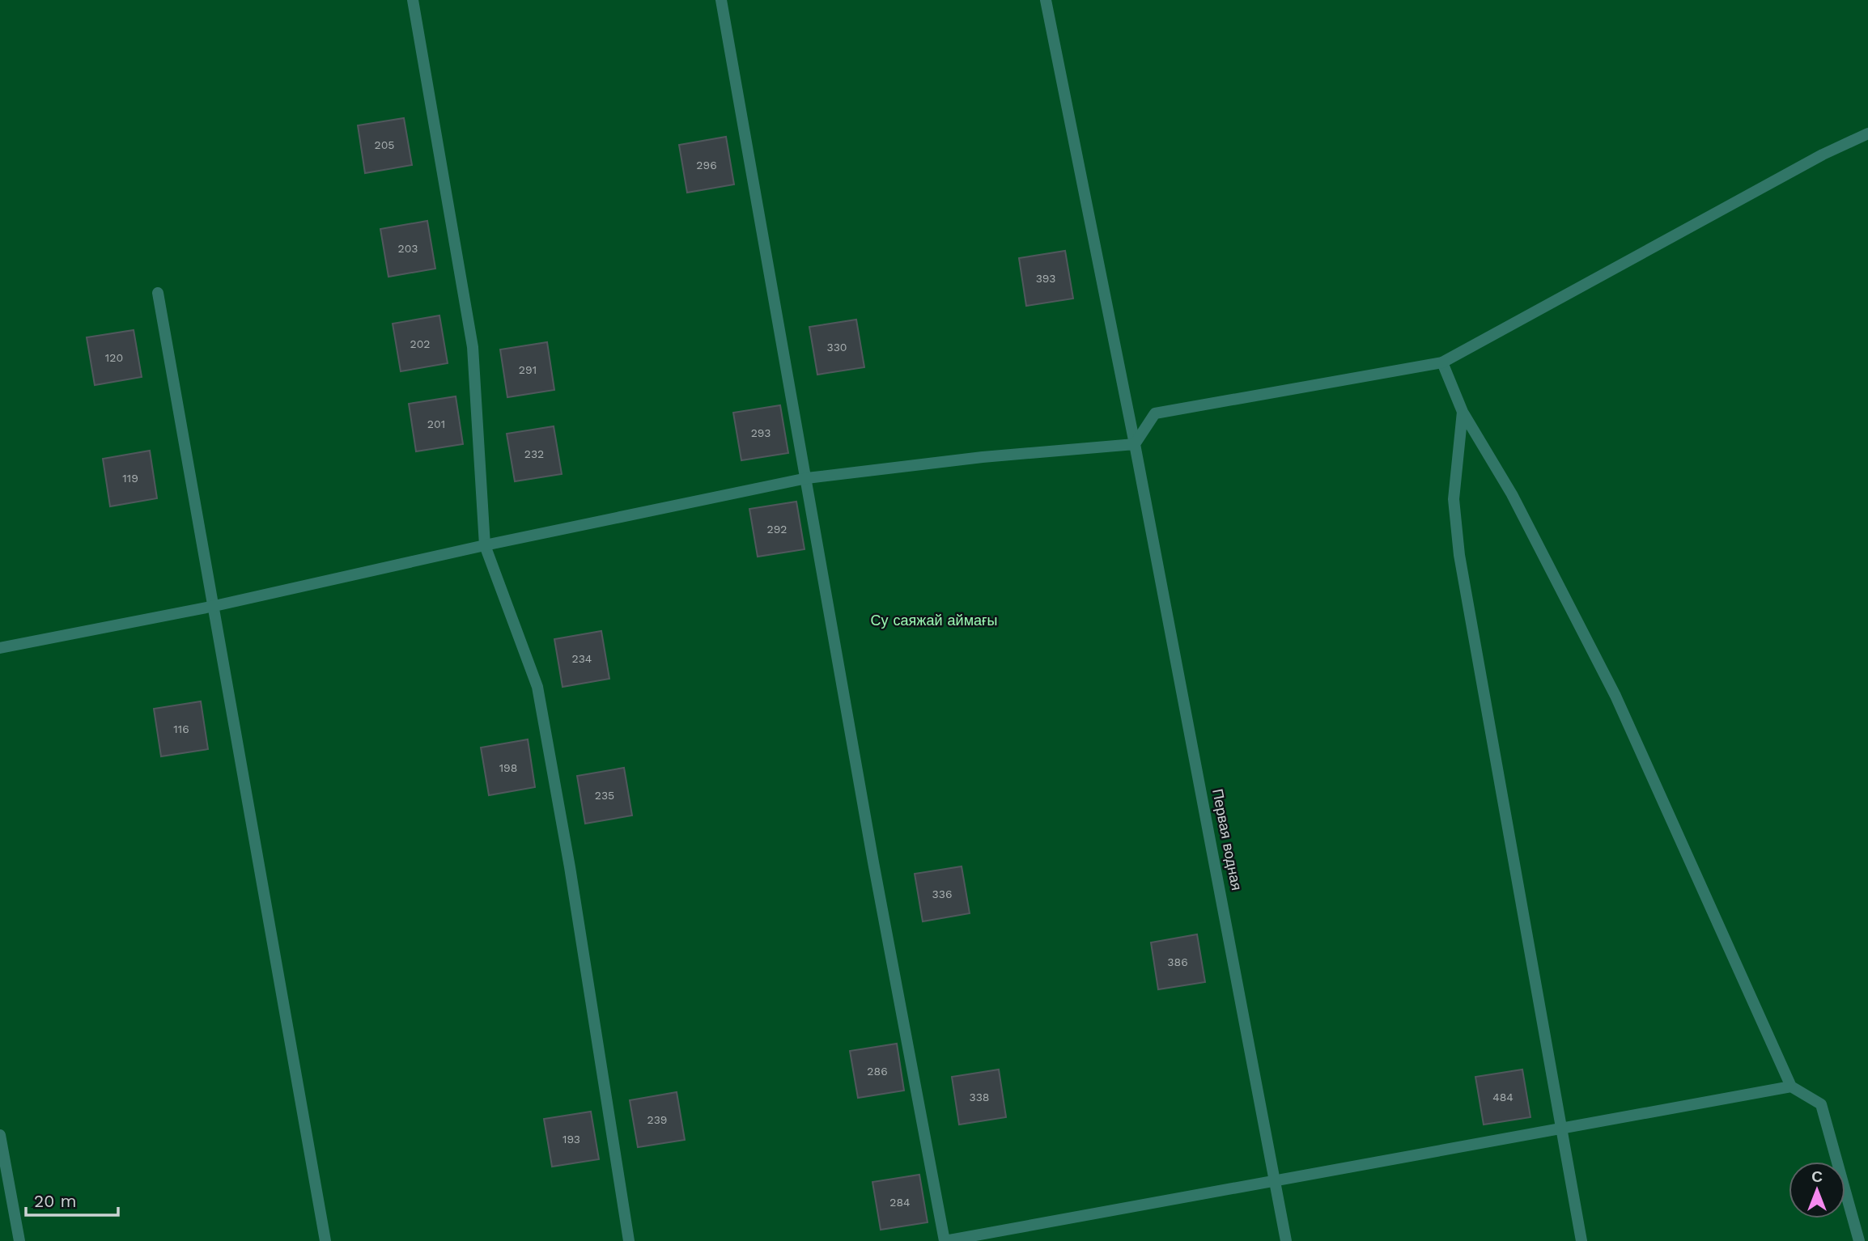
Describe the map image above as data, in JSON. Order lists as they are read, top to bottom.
{
  "streets": {
    "street": ["Первая водная"]
  },
  "parks": ["Су саяжай аймағы"],
  "house_numbers": [
    "205",
    "296",
    "203",
    "393",
    "202",
    "330",
    "120",
    "291",
    "201",
    "293",
    "232",
    "119",
    "292",
    "234",
    "116",
    "198",
    "235",
    "336",
    "386",
    "286",
    "338",
    "484",
    "239",
    "193",
    "284"
  ],
  "scale_bar": "20 m",
  "north": "top"
}
